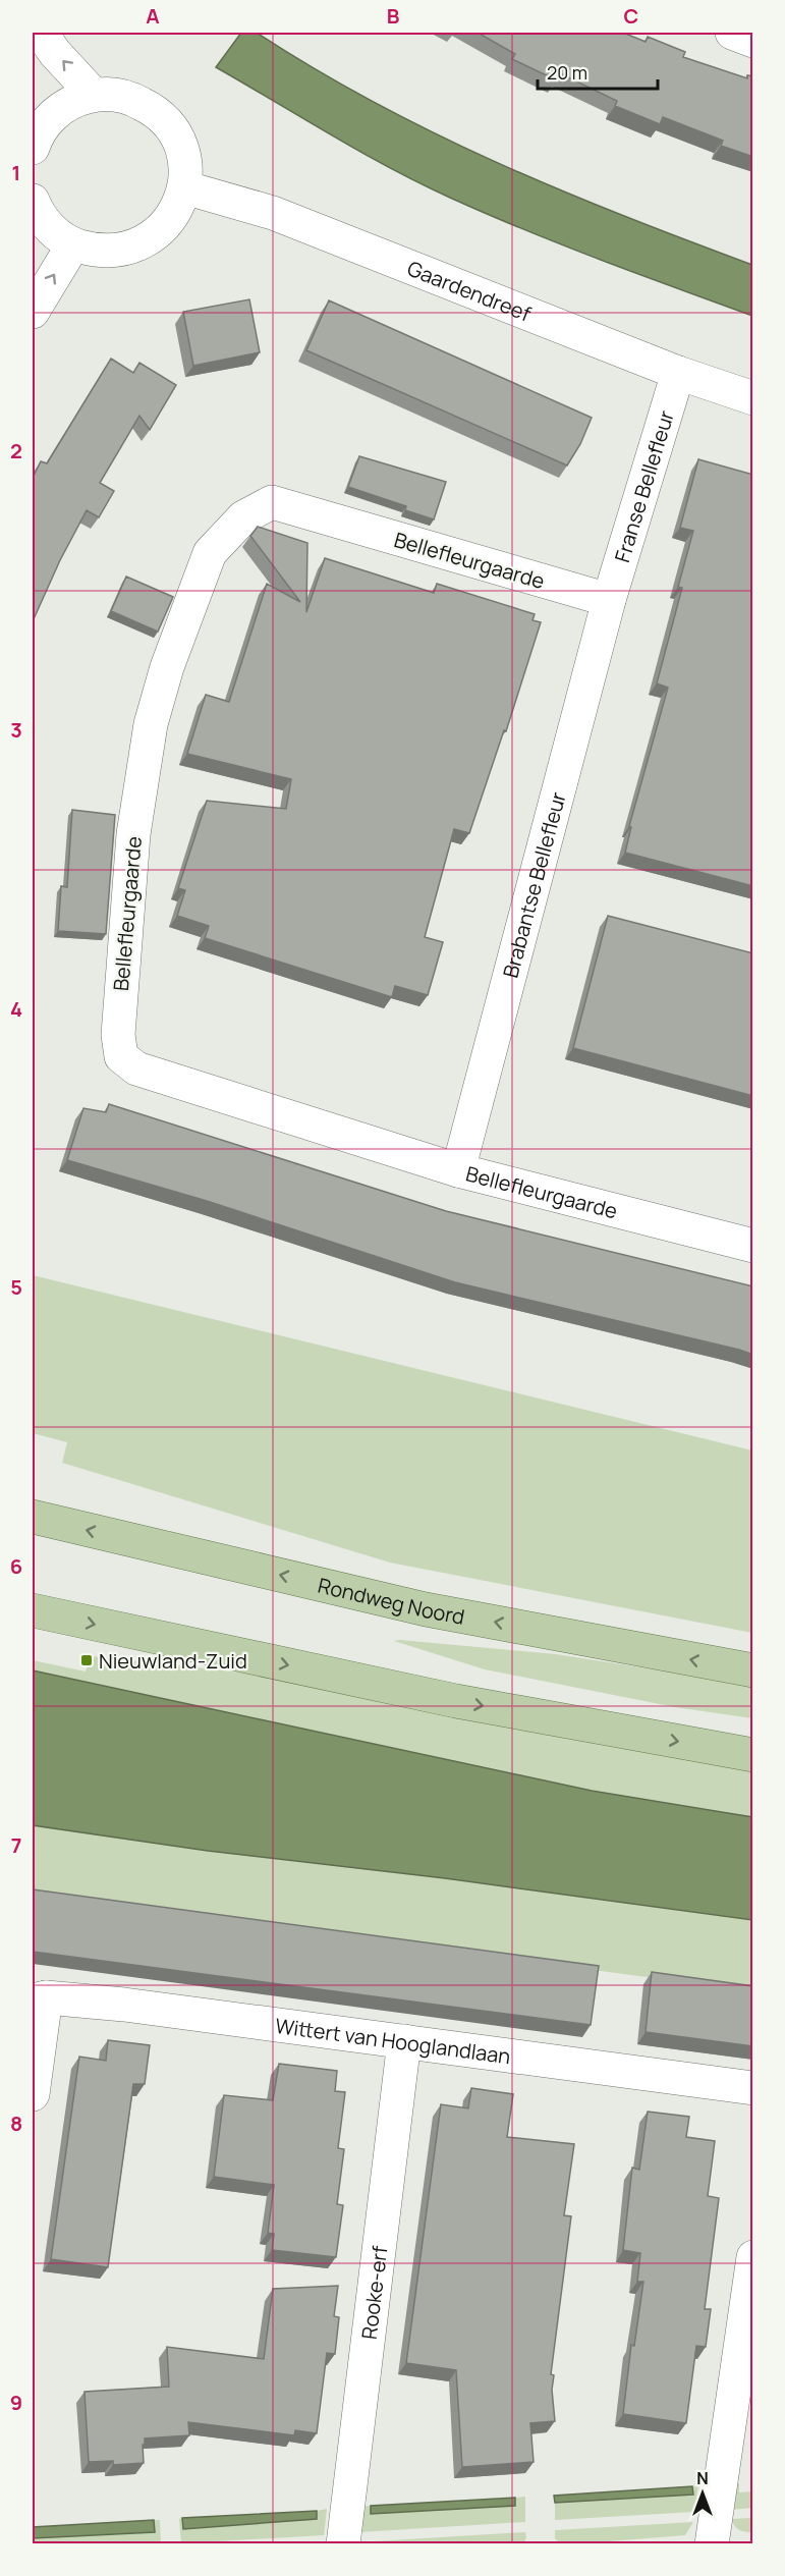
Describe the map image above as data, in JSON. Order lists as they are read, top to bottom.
{
  "streets": {
    "main road": ["Rondweg Noord"],
    "street": [
      "Gaardendreef",
      "Franse Bellefleur",
      "Bellefleurgaarde",
      "Brabantse Bellefleur",
      "Wittert van Hooglandlaan",
      "Rooke-erf"
    ]
  },
  "crossings": [
    ["Gaardendreef", "Franse Bellefleur"],
    ["Franse Bellefleur", "Bellefleurgaarde"],
    ["Franse Bellefleur", "Brabantse Bellefleur"],
    ["Bellefleurgaarde", "Brabantse Bellefleur"],
    ["Wittert van Hooglandlaan", "Rooke-erf"]
  ],
  "places": {
    "transit": ["Nieuwland-Zuid"]
  },
  "scale_bar": "20 m",
  "north": "top",
  "grid": {
    "columns": ["A", "B", "C"],
    "rows": [
      "1",
      "2",
      "3",
      "4",
      "5",
      "6",
      "7",
      "8",
      "9"
    ]
  }
}
